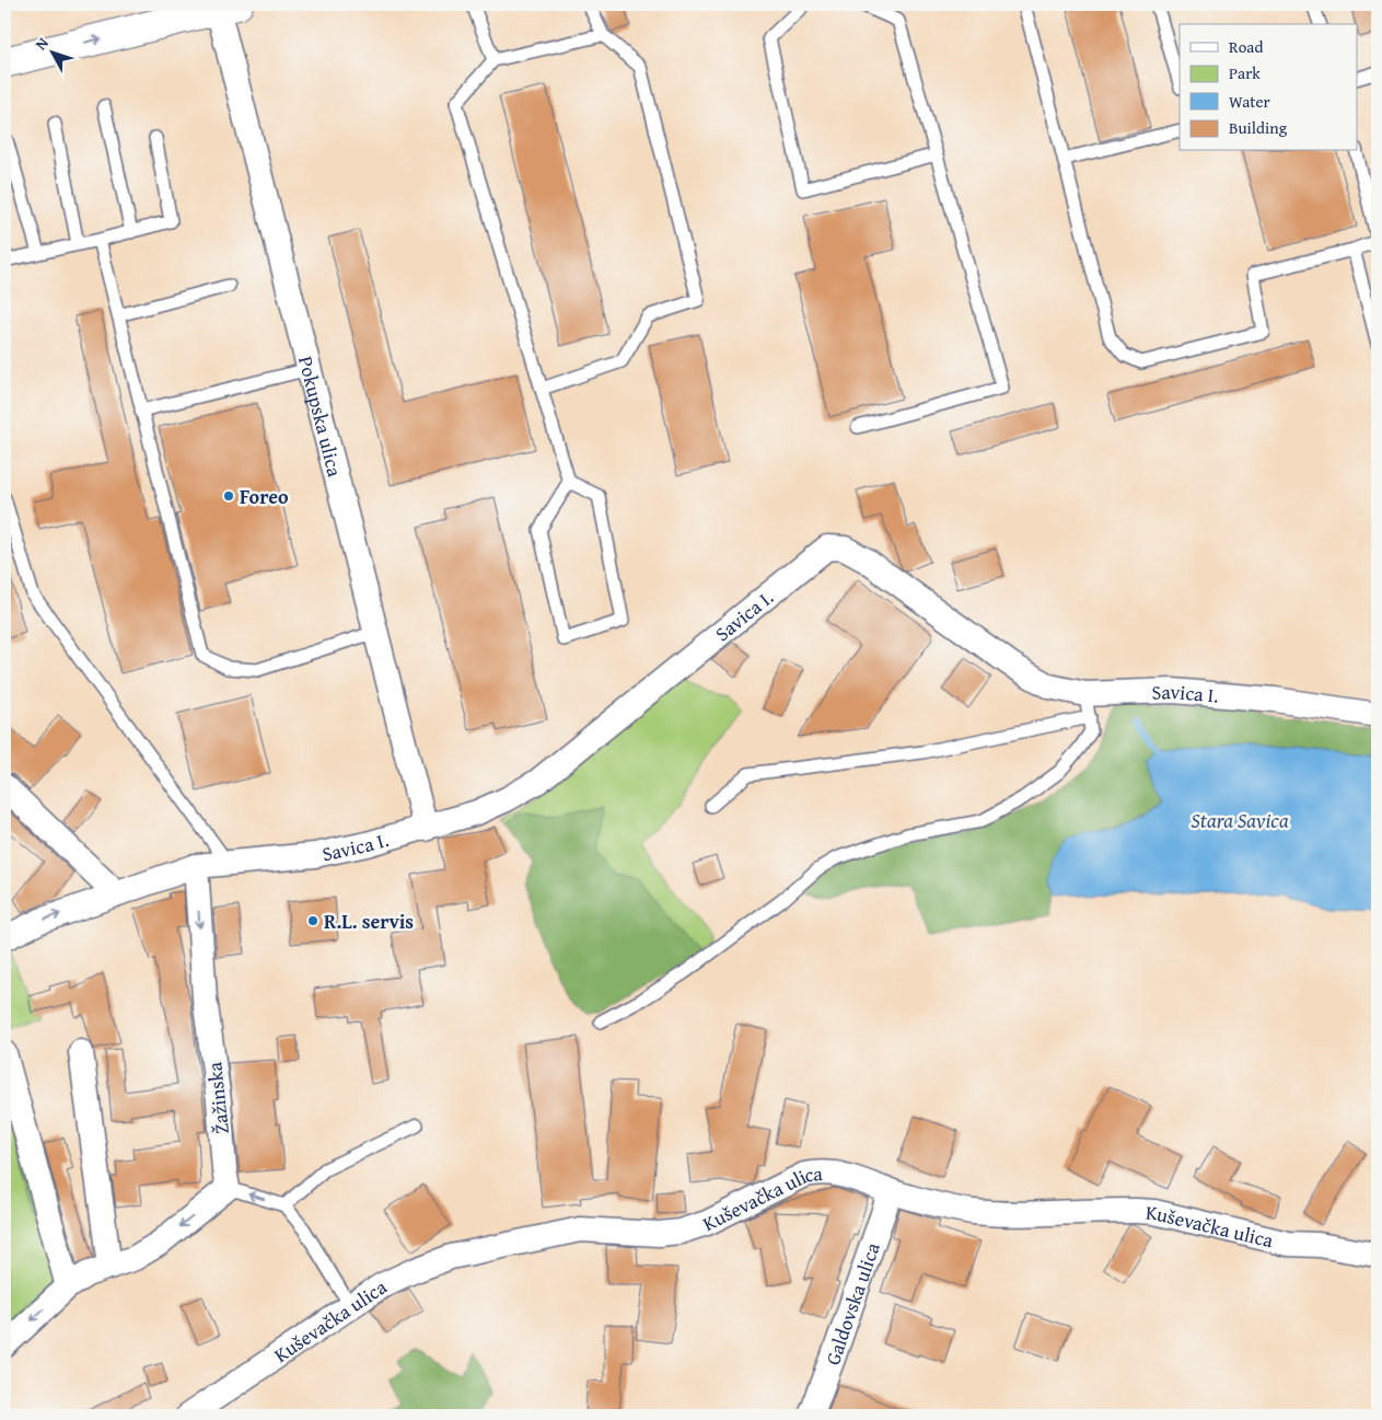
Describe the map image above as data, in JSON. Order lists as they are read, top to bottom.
{
  "streets": {
    "street": [
      "Pokupska ulica",
      "Savica I.",
      "Žažinska",
      "Kuševačka ulica",
      "Galdovska ulica"
    ]
  },
  "crossings": [
    ["Pokupska ulica", "Savica I."],
    ["Savica I.", "Žažinska"],
    ["Kuševačka ulica", "Galdovska ulica"]
  ],
  "water": ["Stara Savica"],
  "places": ["Foreo", "R.L. servis"],
  "legend": [
    "Road",
    "Park",
    "Water",
    "Building"
  ],
  "north": "top left"
}
